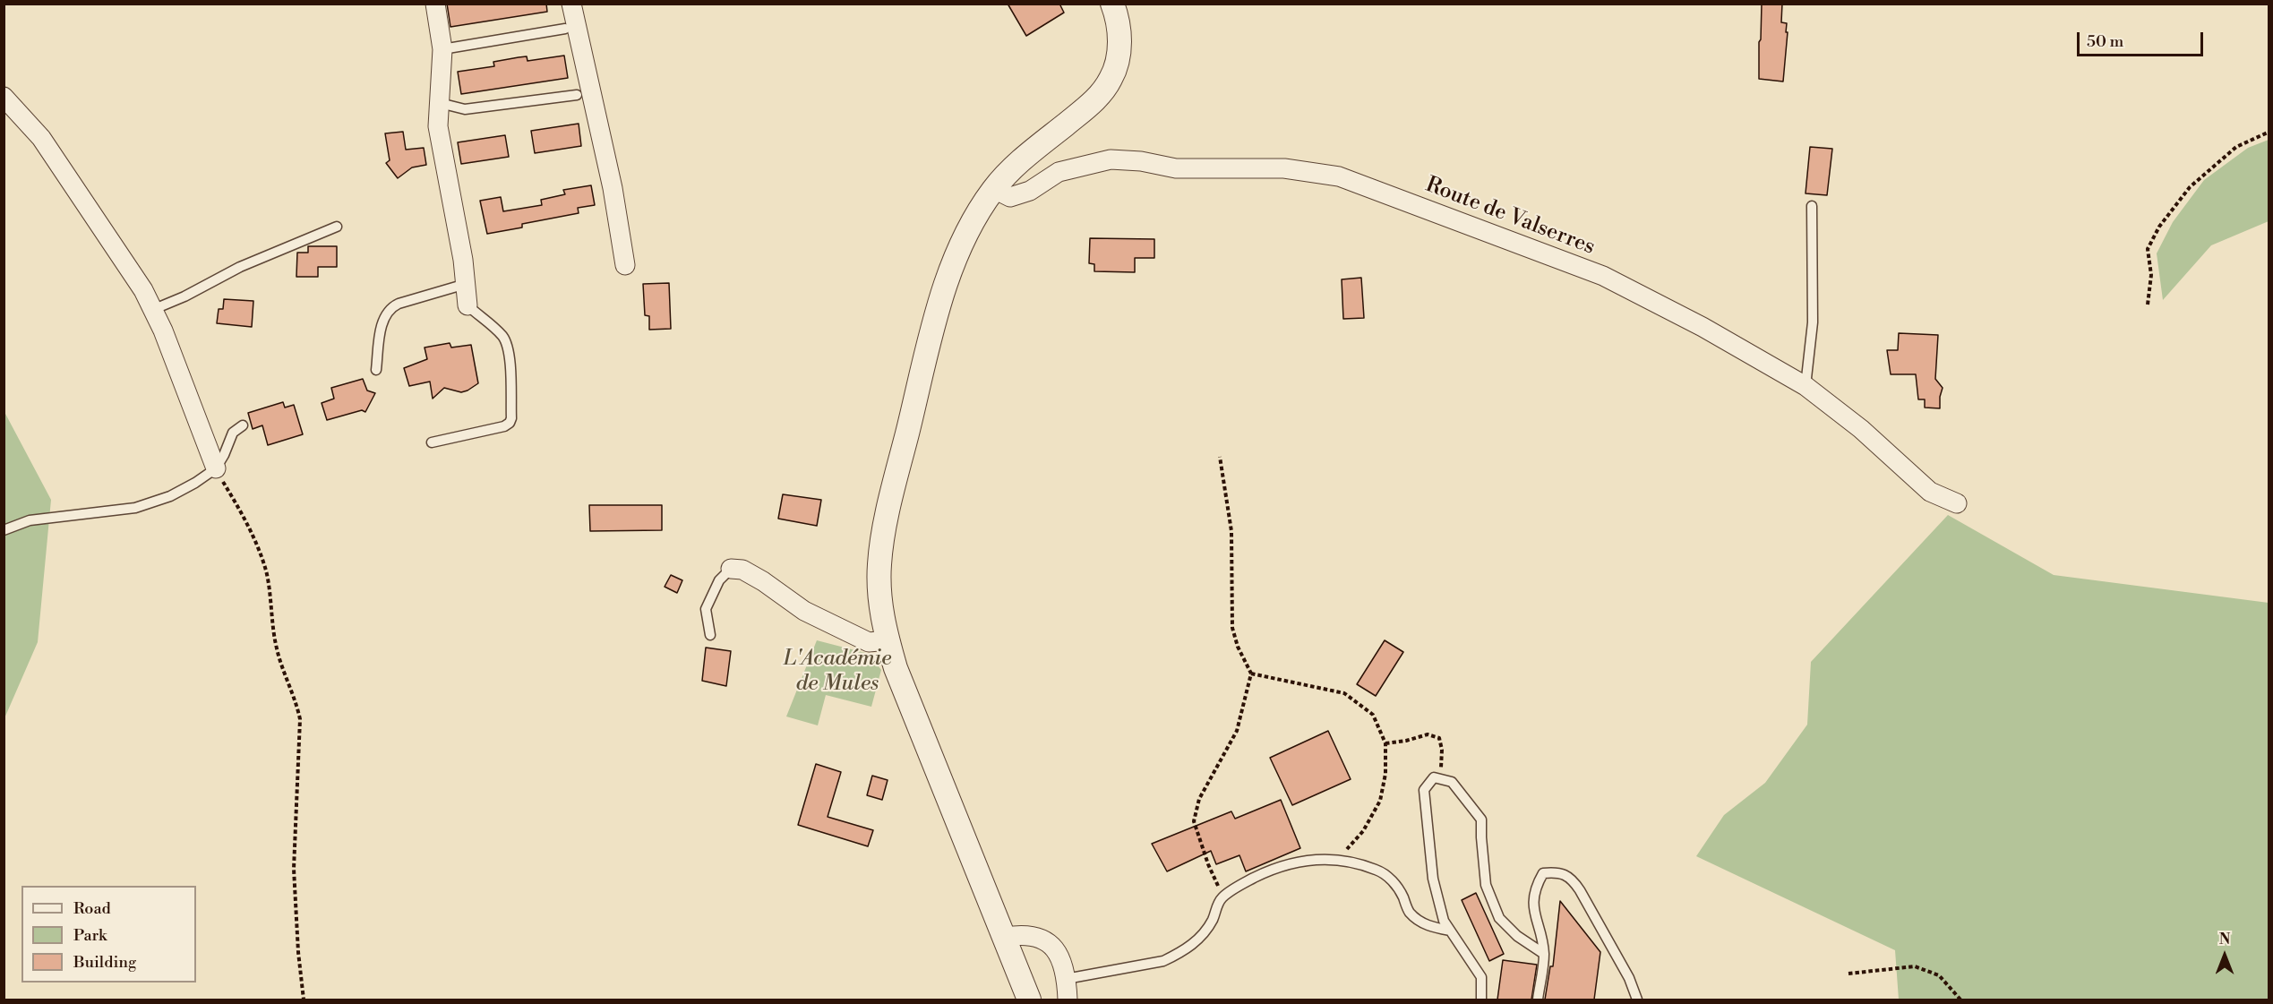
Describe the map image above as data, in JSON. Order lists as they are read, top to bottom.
{
  "streets": {
    "street": ["Route de Valserres"]
  },
  "parks": ["L'Académie de Mules"],
  "legend": ["Road", "Park", "Building"],
  "scale_bar": "50 m",
  "north": "top"
}
